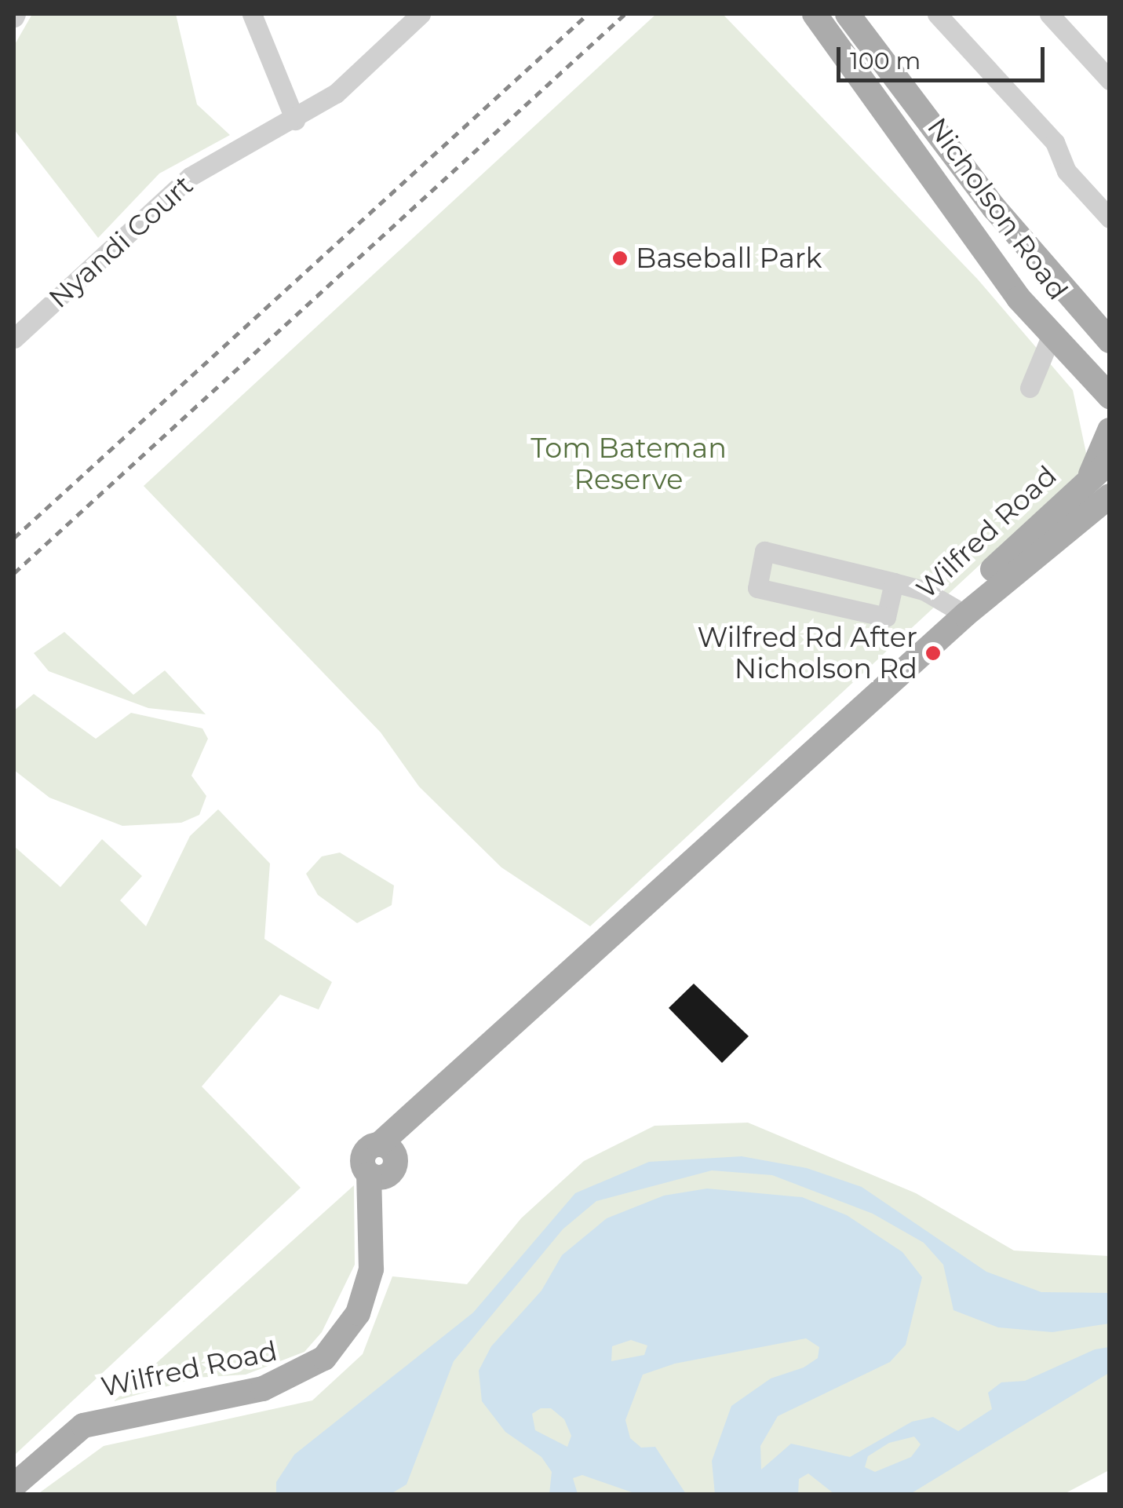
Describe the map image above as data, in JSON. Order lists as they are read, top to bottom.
{
  "streets": {
    "main road": ["Nicholson Road", "Wilfred Road"],
    "street": ["Nyandi Court"]
  },
  "parks": ["Tom Bateman Reserve"],
  "places": ["Baseball Park", "Wilfred Rd After Nicholson Rd"],
  "scale_bar": "100 m"
}
